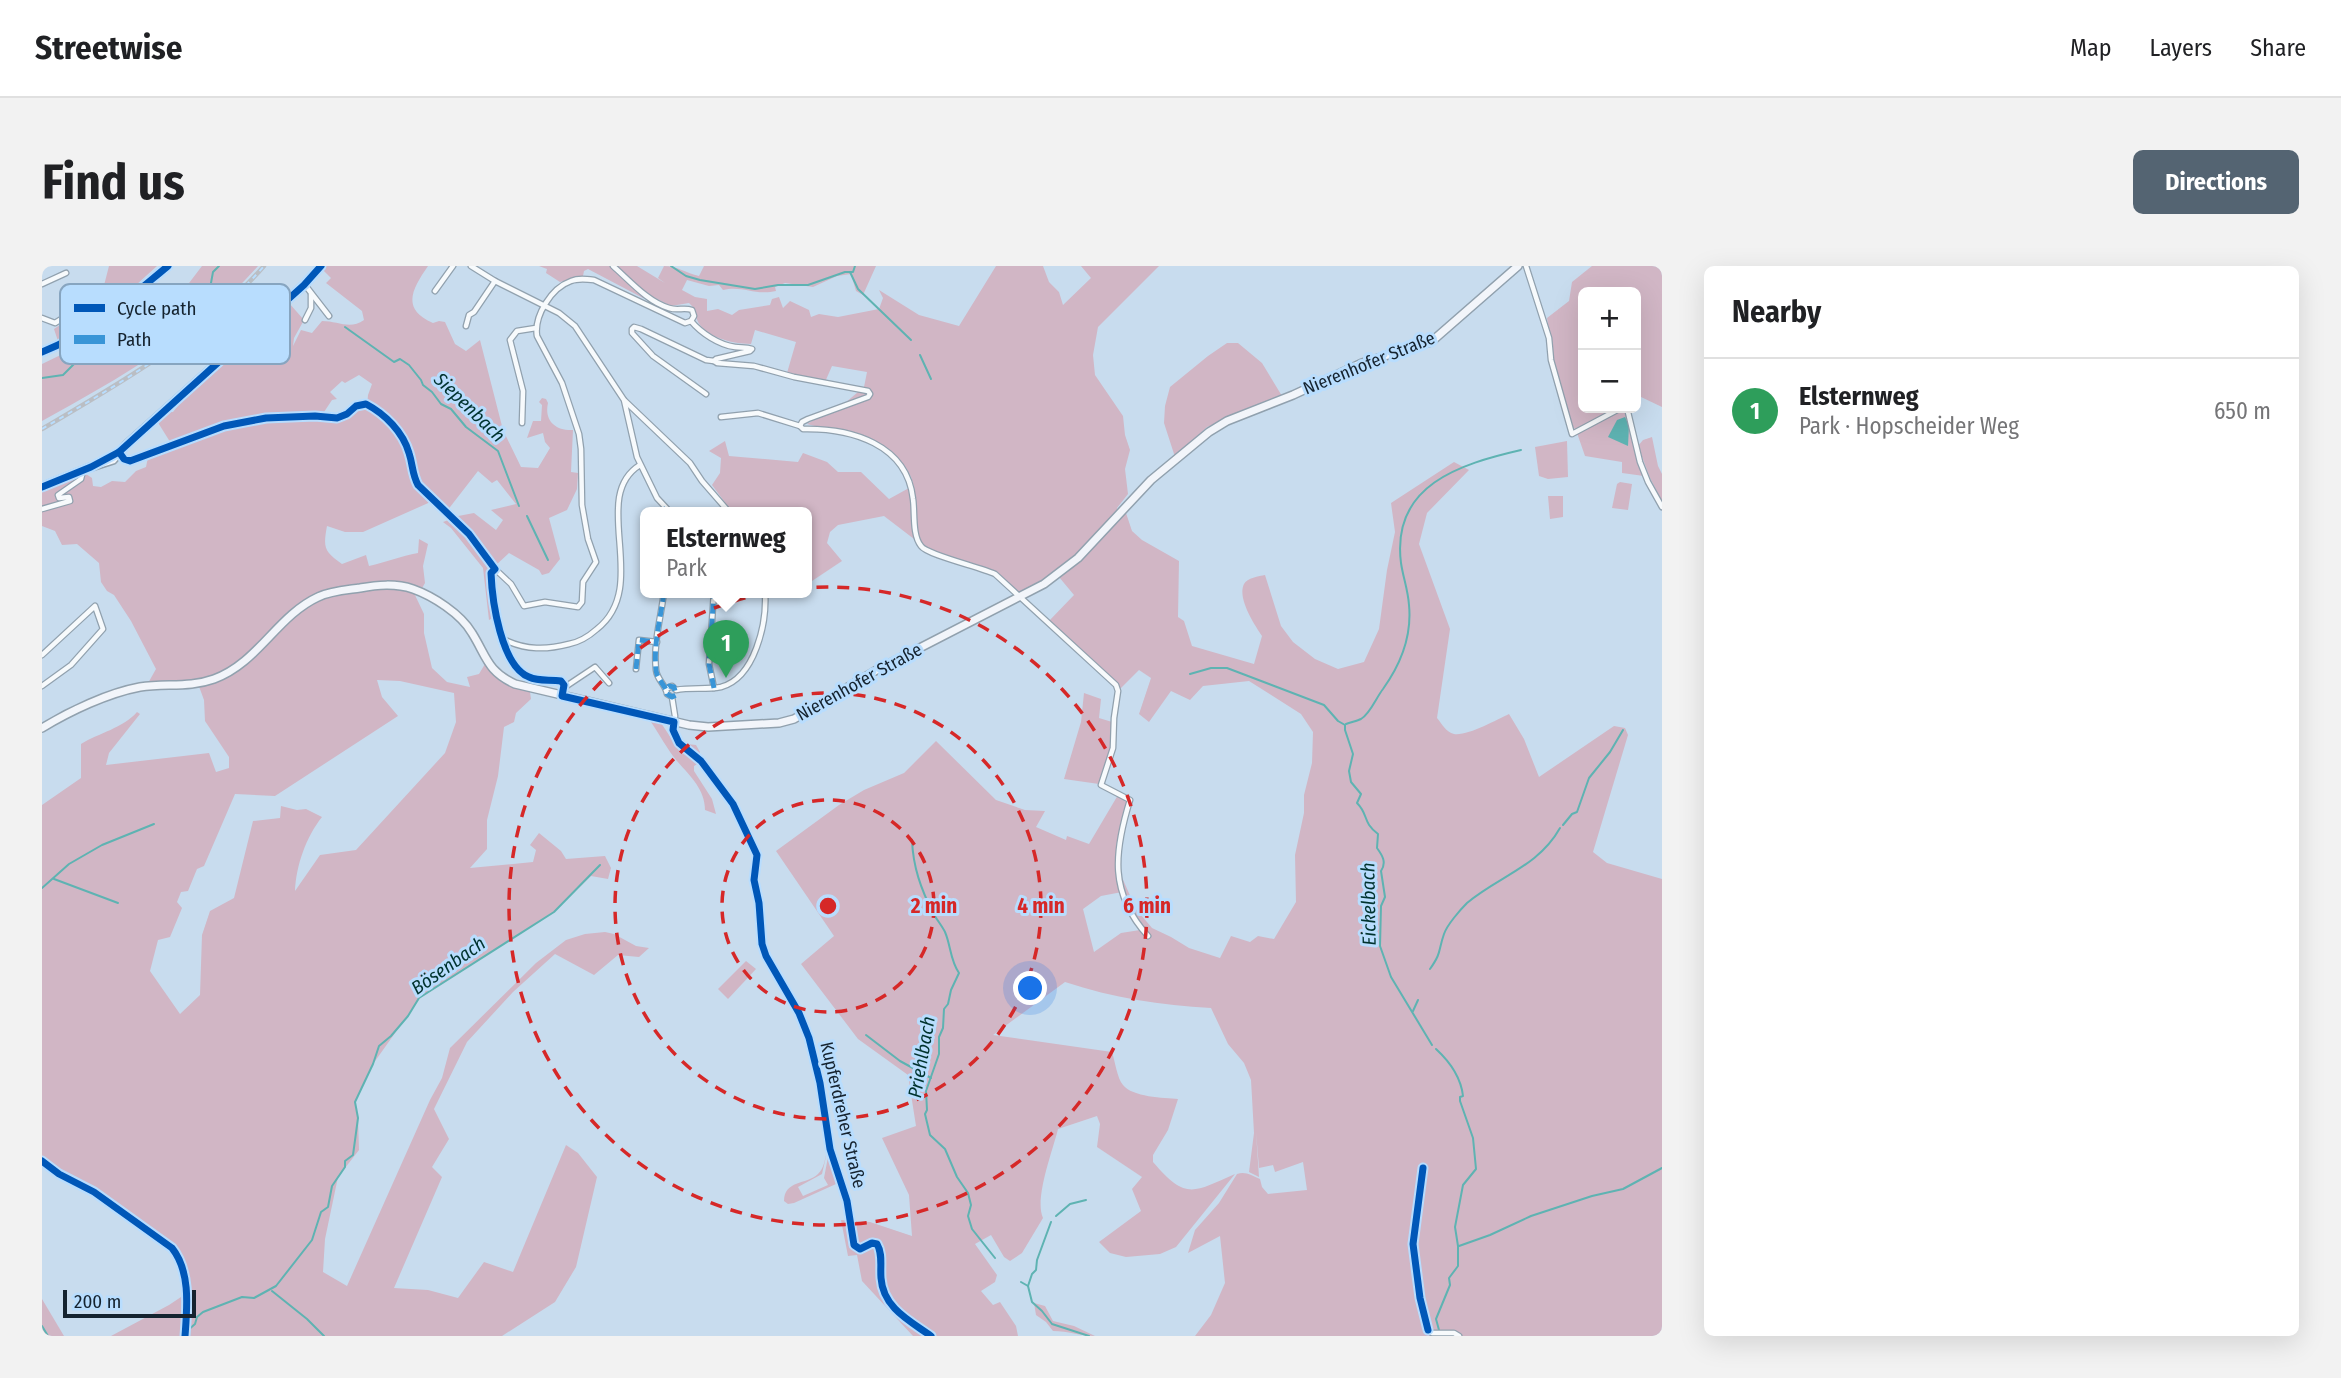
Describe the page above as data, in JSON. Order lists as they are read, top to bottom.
{
  "streets": {
    "street": ["Nierenhofer Straße", "Kupferdreher Straße"]
  },
  "crossings": [
    ["Nierenhofer Straße", "Kupferdreher Straße"]
  ],
  "water": [
    "Siepenbach",
    "Eickelbach",
    "Bösenbach",
    "Priehlbach"
  ],
  "legend": ["Cycle path", "Path"],
  "scale_bar": "200 m",
  "page": {
    "header": "Streetwise",
    "nav": ["Map", "Layers", "Share"],
    "buttons": "Directions",
    "title": "Find us",
    "heading": "Nearby",
    "map_buttons": ["+", "−"],
    "list": [
      {
        "mark": "1",
        "name": "Elsternweg",
        "note": "Park · Hopscheider Weg",
        "value": "650 m"
      }
    ],
    "popup": ["Elsternweg", "Park"],
    "pins": "1",
    "scale": "200 m"
  },
  "rings": ["2 min", "4 min", "6 min"]
}
